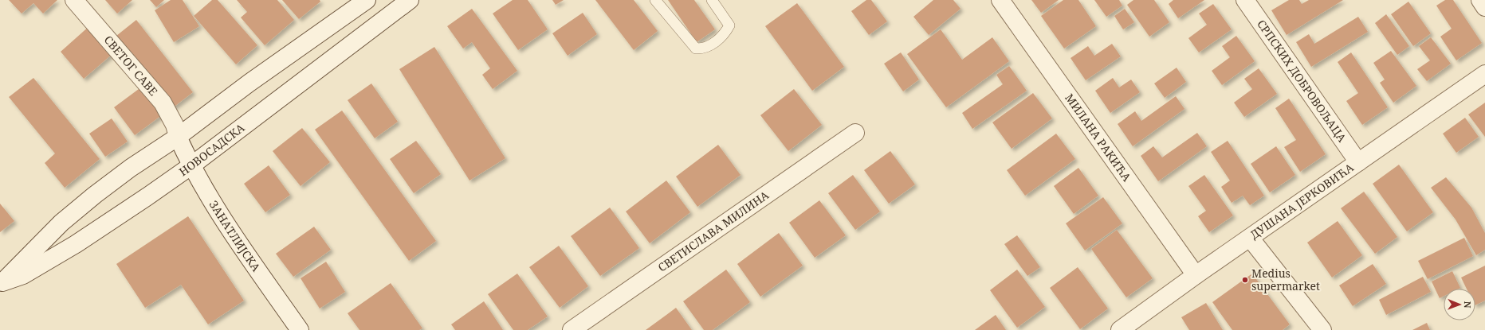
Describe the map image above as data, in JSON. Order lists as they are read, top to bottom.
{
  "streets": {
    "street": [
      "СВЕТОГ САВЕ",
      "СРПСКИХ ДОБРОВОЉАЦА",
      "МИЛАНА РАКИЋА",
      "НОВОСАДСКА",
      "ДУШАНА ЈЕРКОВИЋА",
      "СВЕТИСЛАВА МИЛИНА",
      "ЗАНАТЛИЈСКА"
    ]
  },
  "crossings": [
    ["СВЕТОГ САВЕ", "НОВОСАДСКА"],
    ["СВЕТОГ САВЕ", "ЗАНАТЛИЈСКА"],
    ["СРПСКИХ ДОБРОВОЉАЦА", "ДУШАНА ЈЕРКОВИЋА"],
    ["МИЛАНА РАКИЋА", "ДУШАНА ЈЕРКОВИЋА"],
    ["НОВОСАДСКА", "ЗАНАТЛИЈСКА"]
  ],
  "places": ["Medius supermarket"],
  "north": "right"
}
